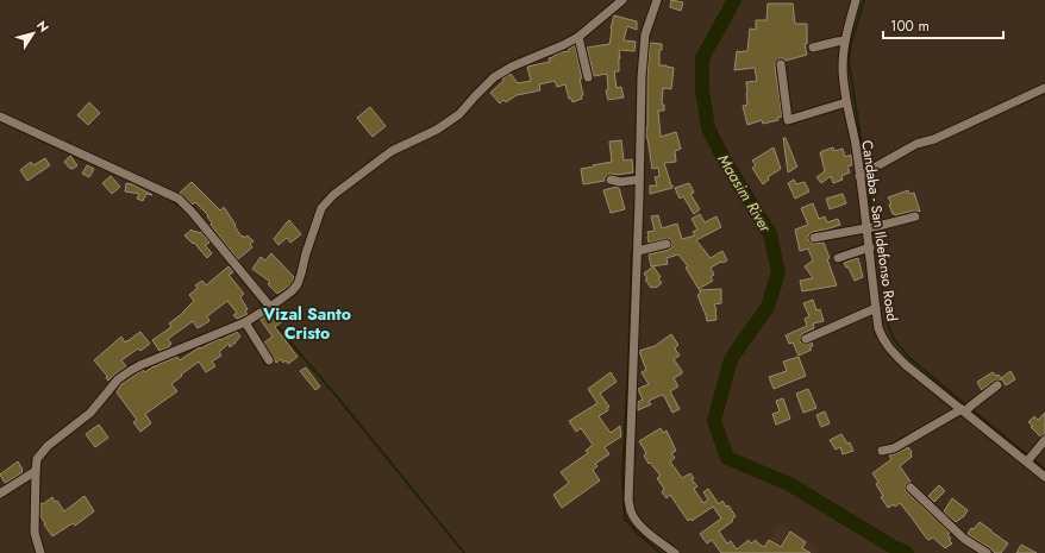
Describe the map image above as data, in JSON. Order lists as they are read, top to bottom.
{
  "streets": {
    "street": ["Candaba - San Ildefonso Road"]
  },
  "districts": ["Vizal Santo Cristo"],
  "water": ["Maasim River"],
  "scale_bar": "100 m",
  "north": "top right"
}
